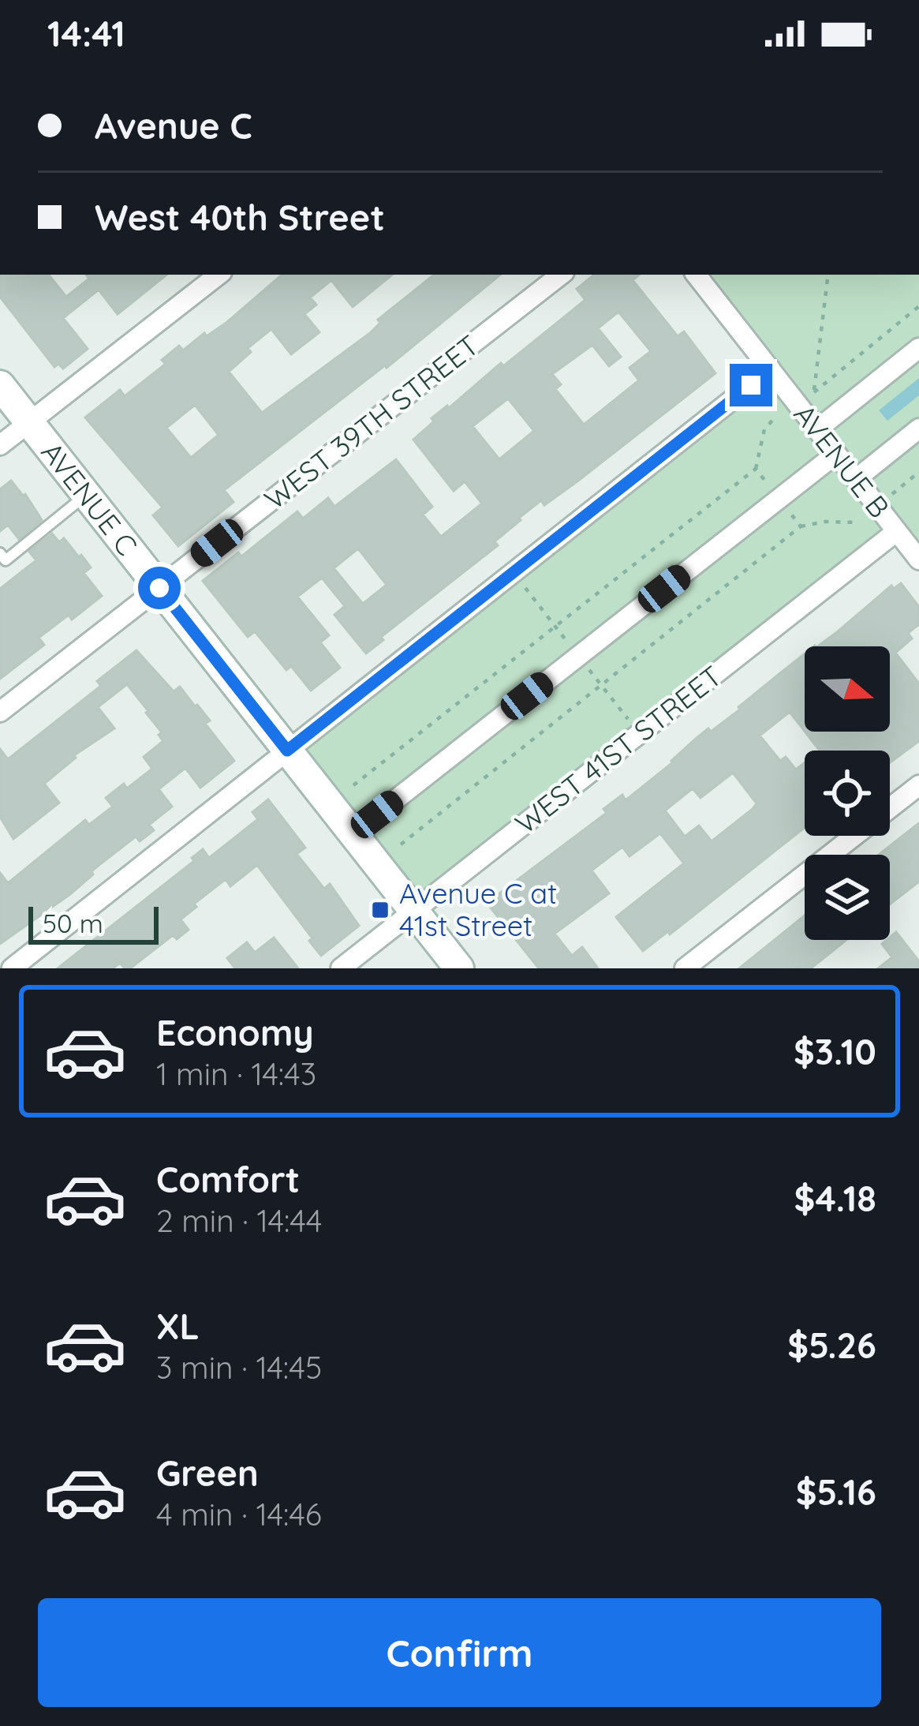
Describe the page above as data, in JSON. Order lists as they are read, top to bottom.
{
  "streets": {
    "main road": ["AVENUE C"],
    "street": ["WEST 39TH STREET", "AVENUE B", "WEST 41ST STREET"]
  },
  "crossings": [
    ["WEST 39TH STREET", "AVENUE C"],
    ["AVENUE B", "WEST 41ST STREET"],
    ["AVENUE C", "WEST 41ST STREET"]
  ],
  "places": {
    "transit": ["Avenue C at 41st Street"]
  },
  "scale_bar": "50 m",
  "north": "right",
  "page": {
    "status": "14:41",
    "banner": ["Avenue C", "West 40th Street"],
    "scale": "50 m",
    "list": [
      {
        "name": "Economy",
        "note": "1 min · 14:43",
        "value": "$3.10"
      },
      {
        "name": "Comfort",
        "note": "2 min · 14:44",
        "value": "$4.18"
      },
      {
        "name": "XL",
        "note": "3 min · 14:45",
        "value": "$5.26"
      },
      {
        "name": "Green",
        "note": "4 min · 14:46",
        "value": "$5.16"
      }
    ],
    "buttons": "Confirm"
  }
}
